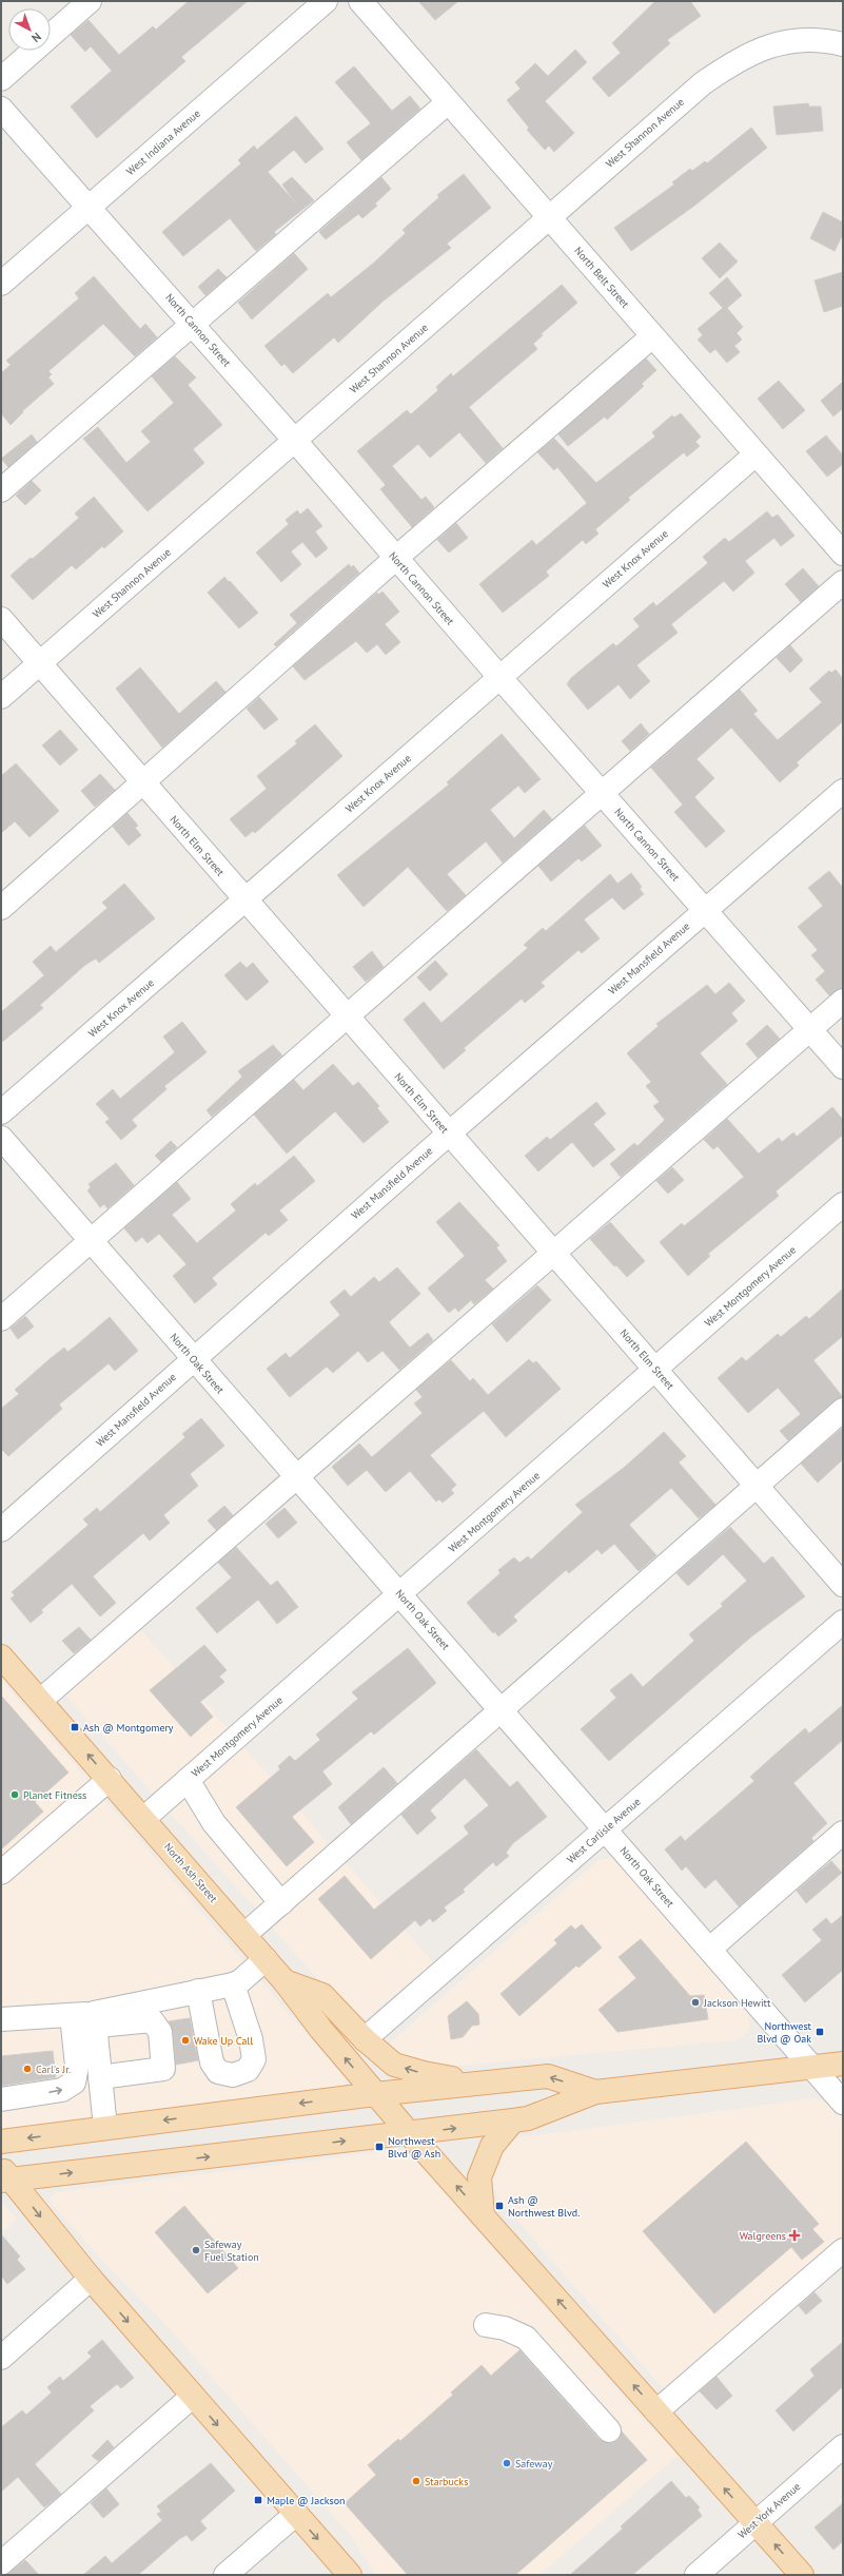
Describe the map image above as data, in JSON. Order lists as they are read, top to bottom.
{
  "streets": {
    "main road": ["North Ash Street"],
    "street": [
      "West Shannon Avenue",
      "West Indiana Avenue",
      "North Belt Street",
      "North Cannon Street",
      "West Knox Avenue",
      "North Elm Street",
      "West Mansfield Avenue",
      "West Montgomery Avenue",
      "North Oak Street",
      "West Carlisle Avenue",
      "West York Avenue"
    ]
  },
  "crossings": [
    ["West Shannon Avenue", "North Belt Street"],
    ["West Shannon Avenue", "North Cannon Street"],
    ["West Shannon Avenue", "North Elm Street"],
    ["West Indiana Avenue", "North Cannon Street"],
    ["North Belt Street", "West Knox Avenue"],
    ["North Cannon Street", "West Knox Avenue"],
    ["North Cannon Street", "West Mansfield Avenue"],
    ["West Knox Avenue", "North Elm Street"],
    ["North Elm Street", "West Mansfield Avenue"],
    ["North Elm Street", "West Montgomery Avenue"],
    ["West Mansfield Avenue", "North Oak Street"],
    ["West Montgomery Avenue", "North Oak Street"],
    ["West Montgomery Avenue", "North Ash Street"],
    ["North Oak Street", "West Carlisle Avenue"],
    ["North Ash Street", "West York Avenue"]
  ],
  "one_way": ["North Ash Street"],
  "places": {
    "transit": [
      "Ash @ Montgomery",
      "Northwest Blvd @ Oak",
      "Northwest Blvd @ Ash",
      "Ash @ Northwest Blvd.",
      "Maple @ Jackson"
    ],
    "other": [
      "Planet Fitness",
      "Jackson Hewitt",
      "Wake Up Call",
      "Carl's Jr.",
      "Safeway Fuel Station",
      "Safeway",
      "Starbucks"
    ],
    "health": ["Walgreens"]
  },
  "north": "bottom right"
}
